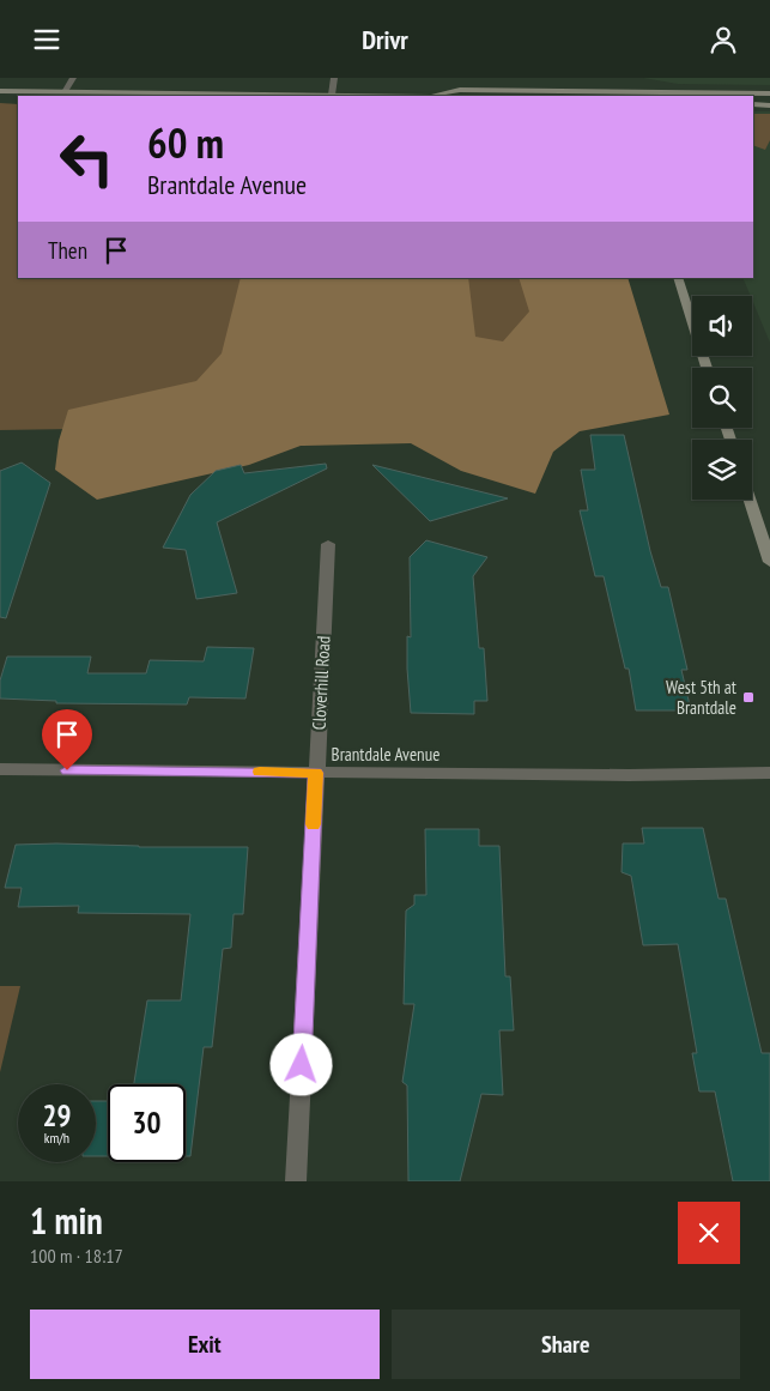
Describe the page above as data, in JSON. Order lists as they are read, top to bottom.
{
  "streets": {
    "street": ["Cloverhill Road", "Brantdale Avenue"]
  },
  "crossings": [
    ["Cloverhill Road", "Brantdale Avenue"]
  ],
  "places": {
    "transit": ["West 5th at Brantdale"]
  },
  "page": {
    "header": "Drivr",
    "turn": ["60 m", "Brantdale Avenue"],
    "then": "Then",
    "speed": "29 km/h",
    "limit": "30",
    "heading": ["1 min", "100 m · 18:17"],
    "buttons": ["Exit", "Share"]
  }
}
